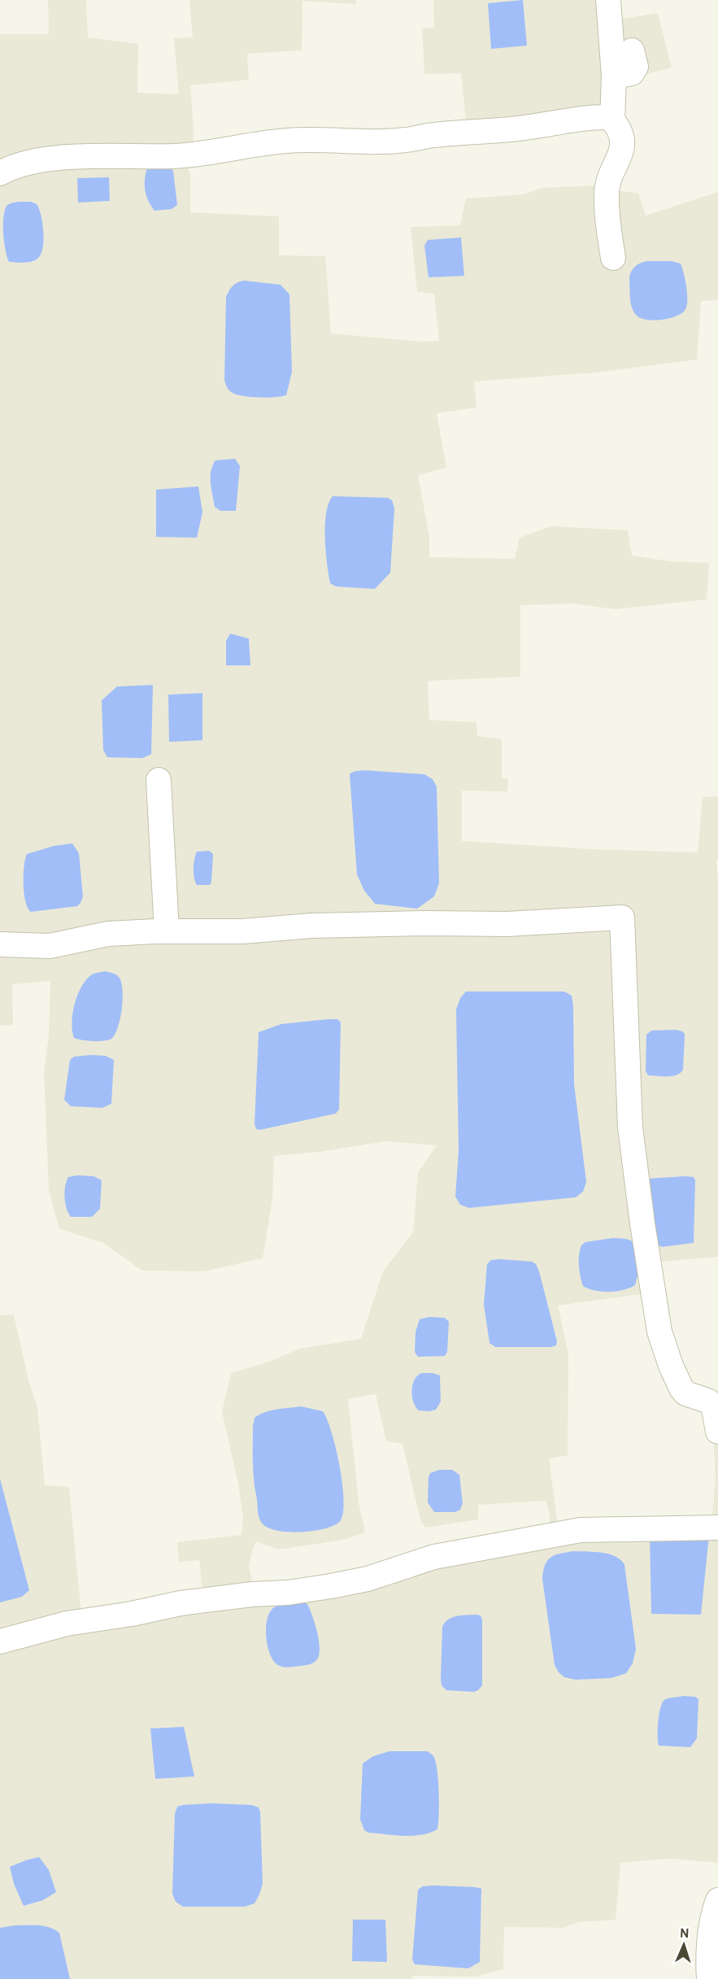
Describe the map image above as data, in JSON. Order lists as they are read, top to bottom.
{
  "north": "top"
}
